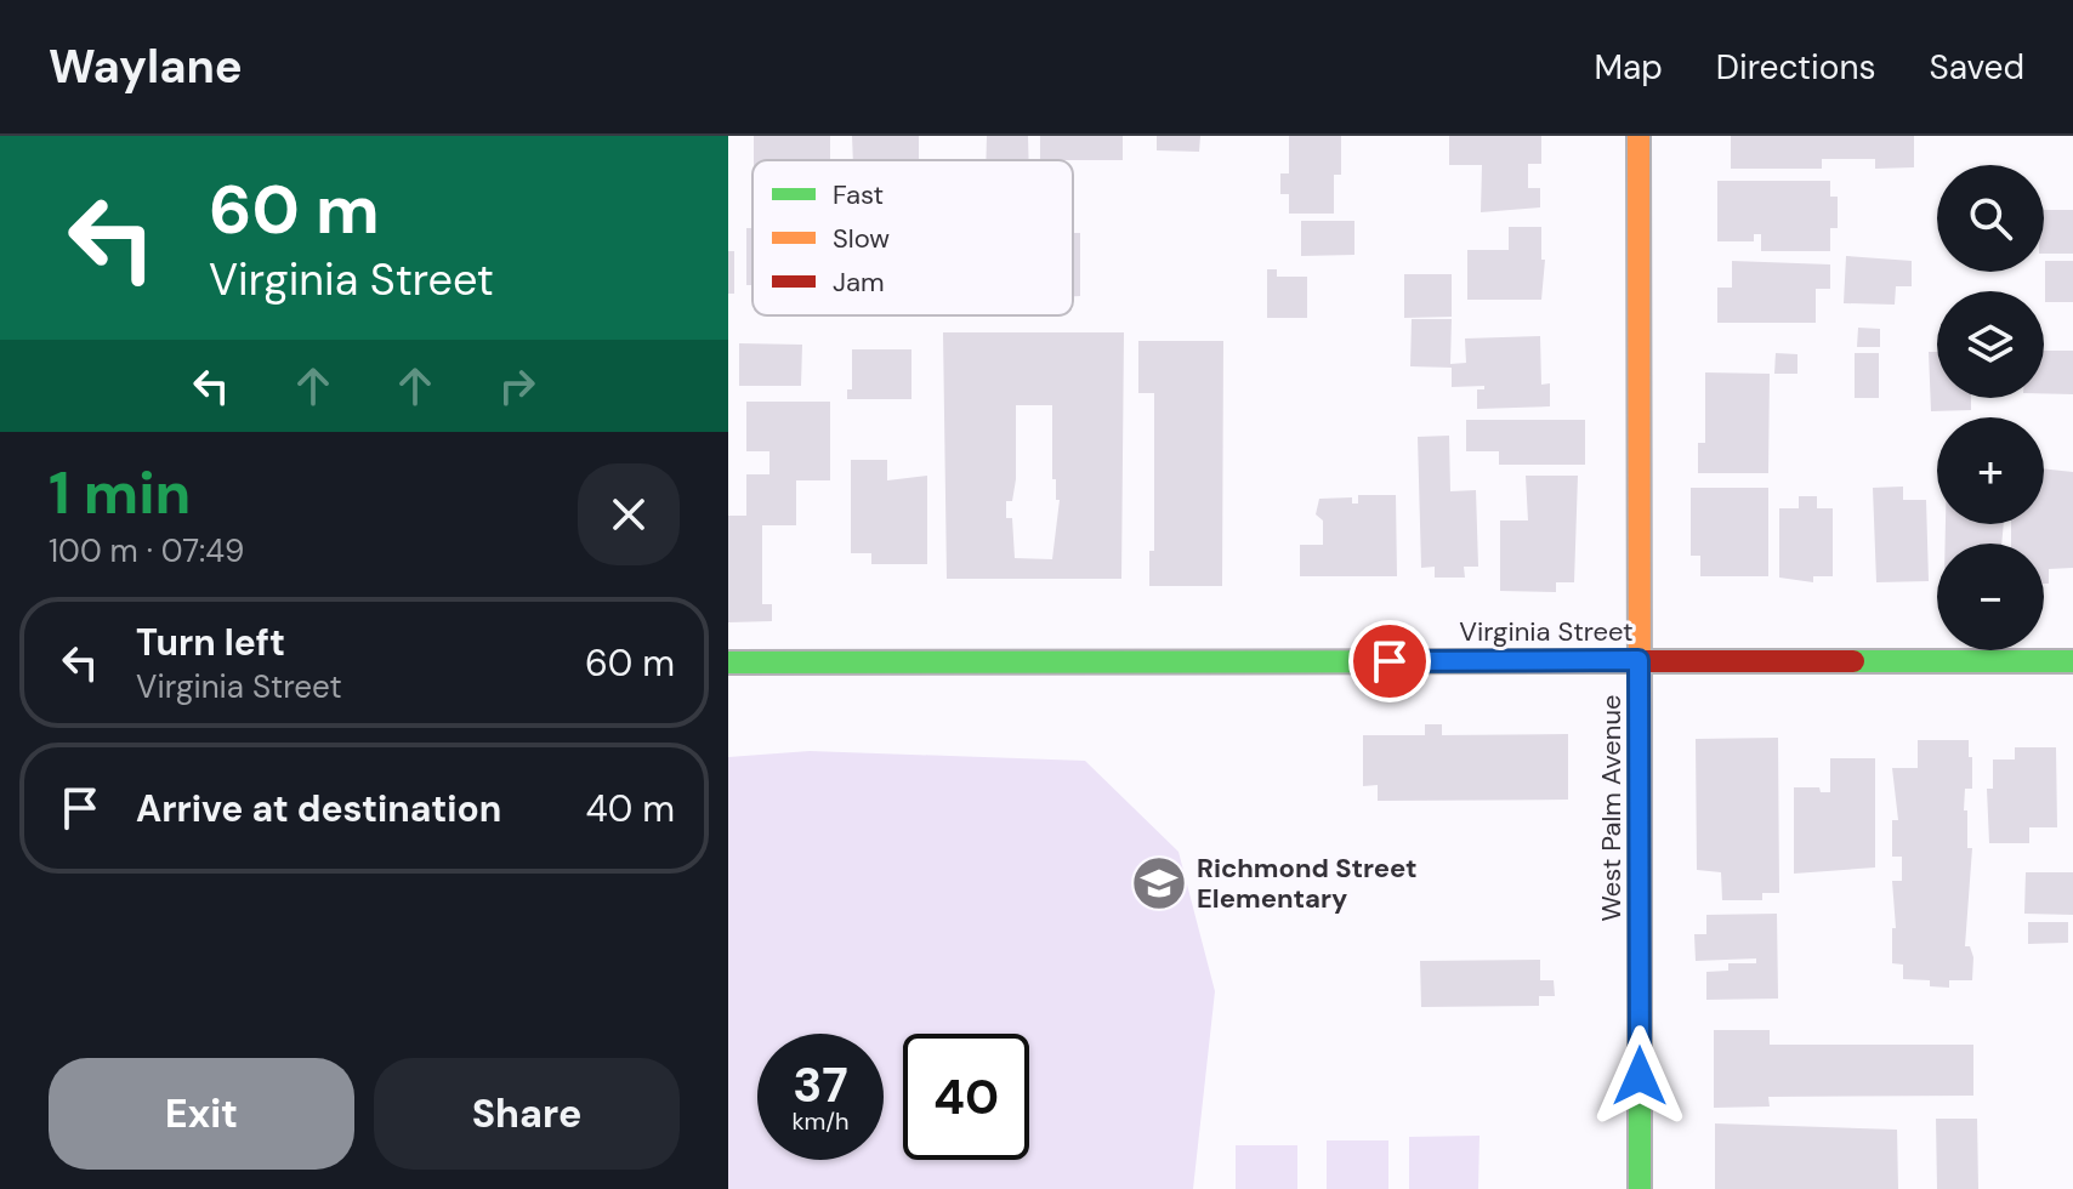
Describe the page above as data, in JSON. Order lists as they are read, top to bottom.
{
  "streets": {
    "street": ["Virginia Street", "West Palm Avenue"]
  },
  "crossings": [
    ["Virginia Street", "West Palm Avenue"]
  ],
  "places": {
    "school or university": ["Richmond Street Elementary"]
  },
  "legend": ["Fast", "Slow", "Jam"],
  "page": {
    "header": "Waylane",
    "nav": ["Map", "Directions", "Saved"],
    "turn": ["60 m", "Virginia Street"],
    "map_buttons": ["+", "−"],
    "heading": ["1 min", "100 m · 07:49"],
    "list": [
      {
        "name": "Turn left",
        "note": "Virginia Street",
        "value": "60 m"
      },
      {
        "name": "Arrive at destination",
        "value": "40 m"
      }
    ],
    "speed": "37 km/h",
    "limit": "40",
    "buttons": ["Exit", "Share"]
  }
}
